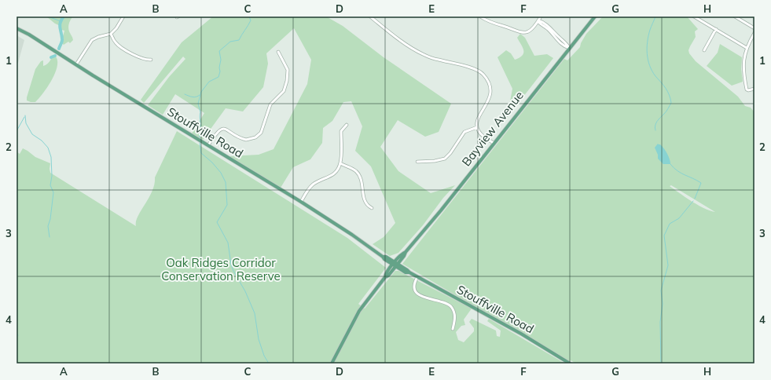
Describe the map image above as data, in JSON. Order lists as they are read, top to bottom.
{
  "streets": {
    "main road": ["Bayview Avenue", "Stouffville Road"]
  },
  "crossings": [
    ["Bayview Avenue", "Stouffville Road"]
  ],
  "parks": ["Oak Ridges Corridor Conservation Reserve"],
  "grid": {
    "columns": [
      "A",
      "B",
      "C",
      "D",
      "E",
      "F",
      "G",
      "H"
    ],
    "rows": [
      "1",
      "2",
      "3",
      "4"
    ]
  }
}
